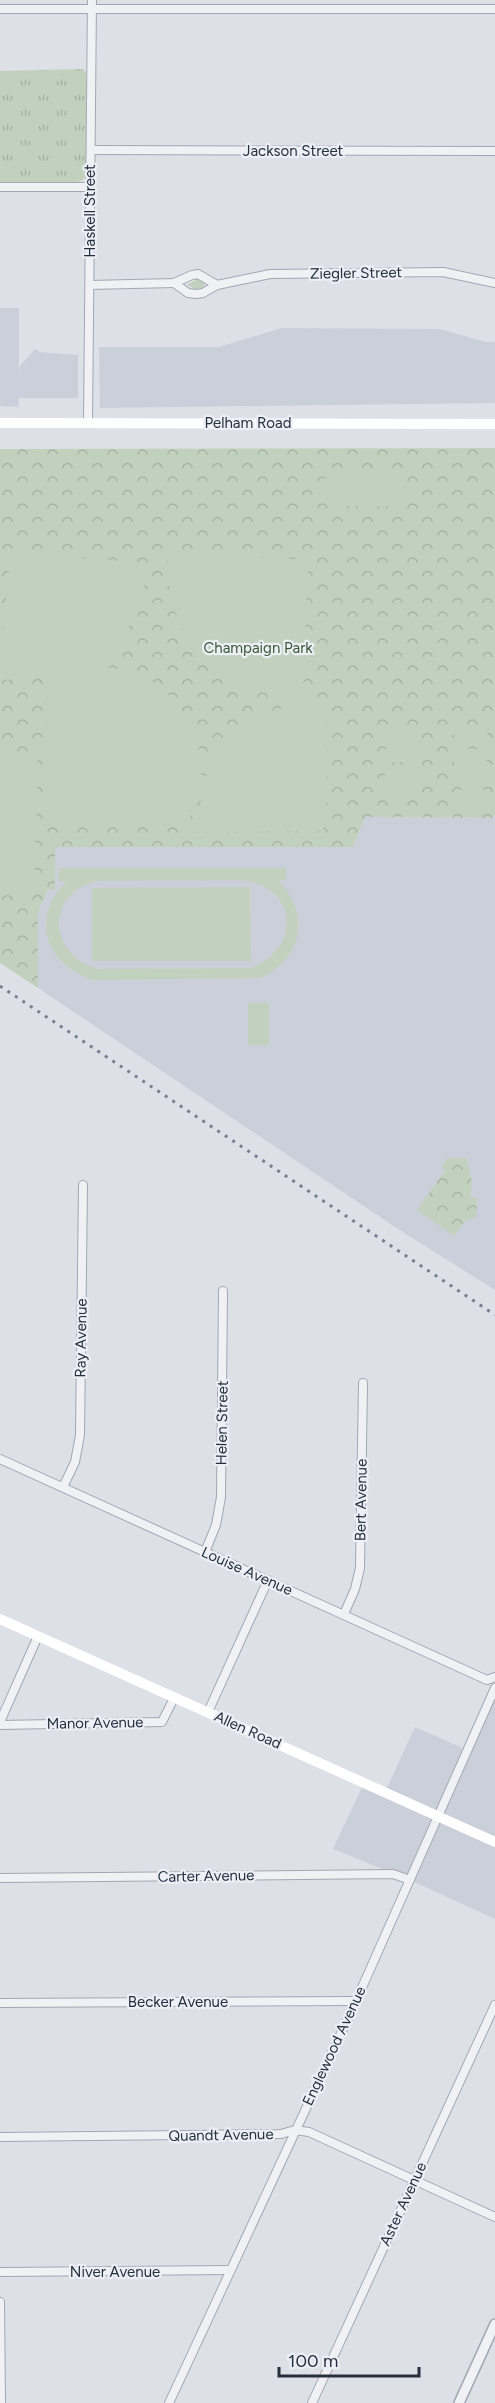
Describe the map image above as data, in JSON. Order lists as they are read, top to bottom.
{
  "streets": {
    "main road": ["Pelham Road", "Allen Road"],
    "street": [
      "Jackson Street",
      "Haskell Street",
      "Ziegler Street",
      "Ray Avenue",
      "Helen Street",
      "Bert Avenue",
      "Louise Avenue",
      "Manor Avenue",
      "Carter Avenue",
      "Becker Avenue",
      "Englewood Avenue",
      "Quandt Avenue",
      "Aster Avenue",
      "Niver Avenue"
    ]
  },
  "crossings": [
    ["Jackson Street", "Haskell Street"],
    ["Haskell Street", "Ziegler Street"],
    ["Haskell Street", "Pelham Road"],
    ["Ray Avenue", "Louise Avenue"],
    ["Helen Street", "Louise Avenue"],
    ["Bert Avenue", "Louise Avenue"],
    ["Manor Avenue", "Allen Road"],
    ["Allen Road", "Englewood Avenue"],
    ["Carter Avenue", "Englewood Avenue"],
    ["Becker Avenue", "Englewood Avenue"],
    ["Englewood Avenue", "Quandt Avenue"],
    ["Englewood Avenue", "Niver Avenue"],
    ["Quandt Avenue", "Aster Avenue"]
  ],
  "parks": ["Champaign Park"],
  "scale_bar": "100 m"
}
